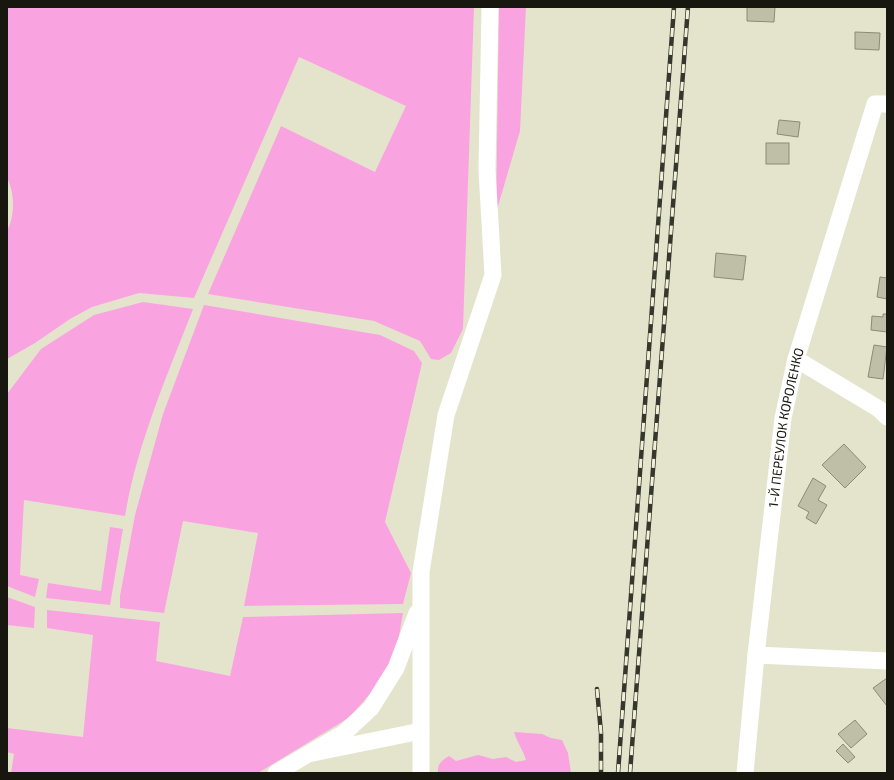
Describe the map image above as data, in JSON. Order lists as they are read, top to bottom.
{
  "streets": {
    "street": ["1-Й ПЕРЕУЛОК КОРОЛЕНКО"]
  }
}
